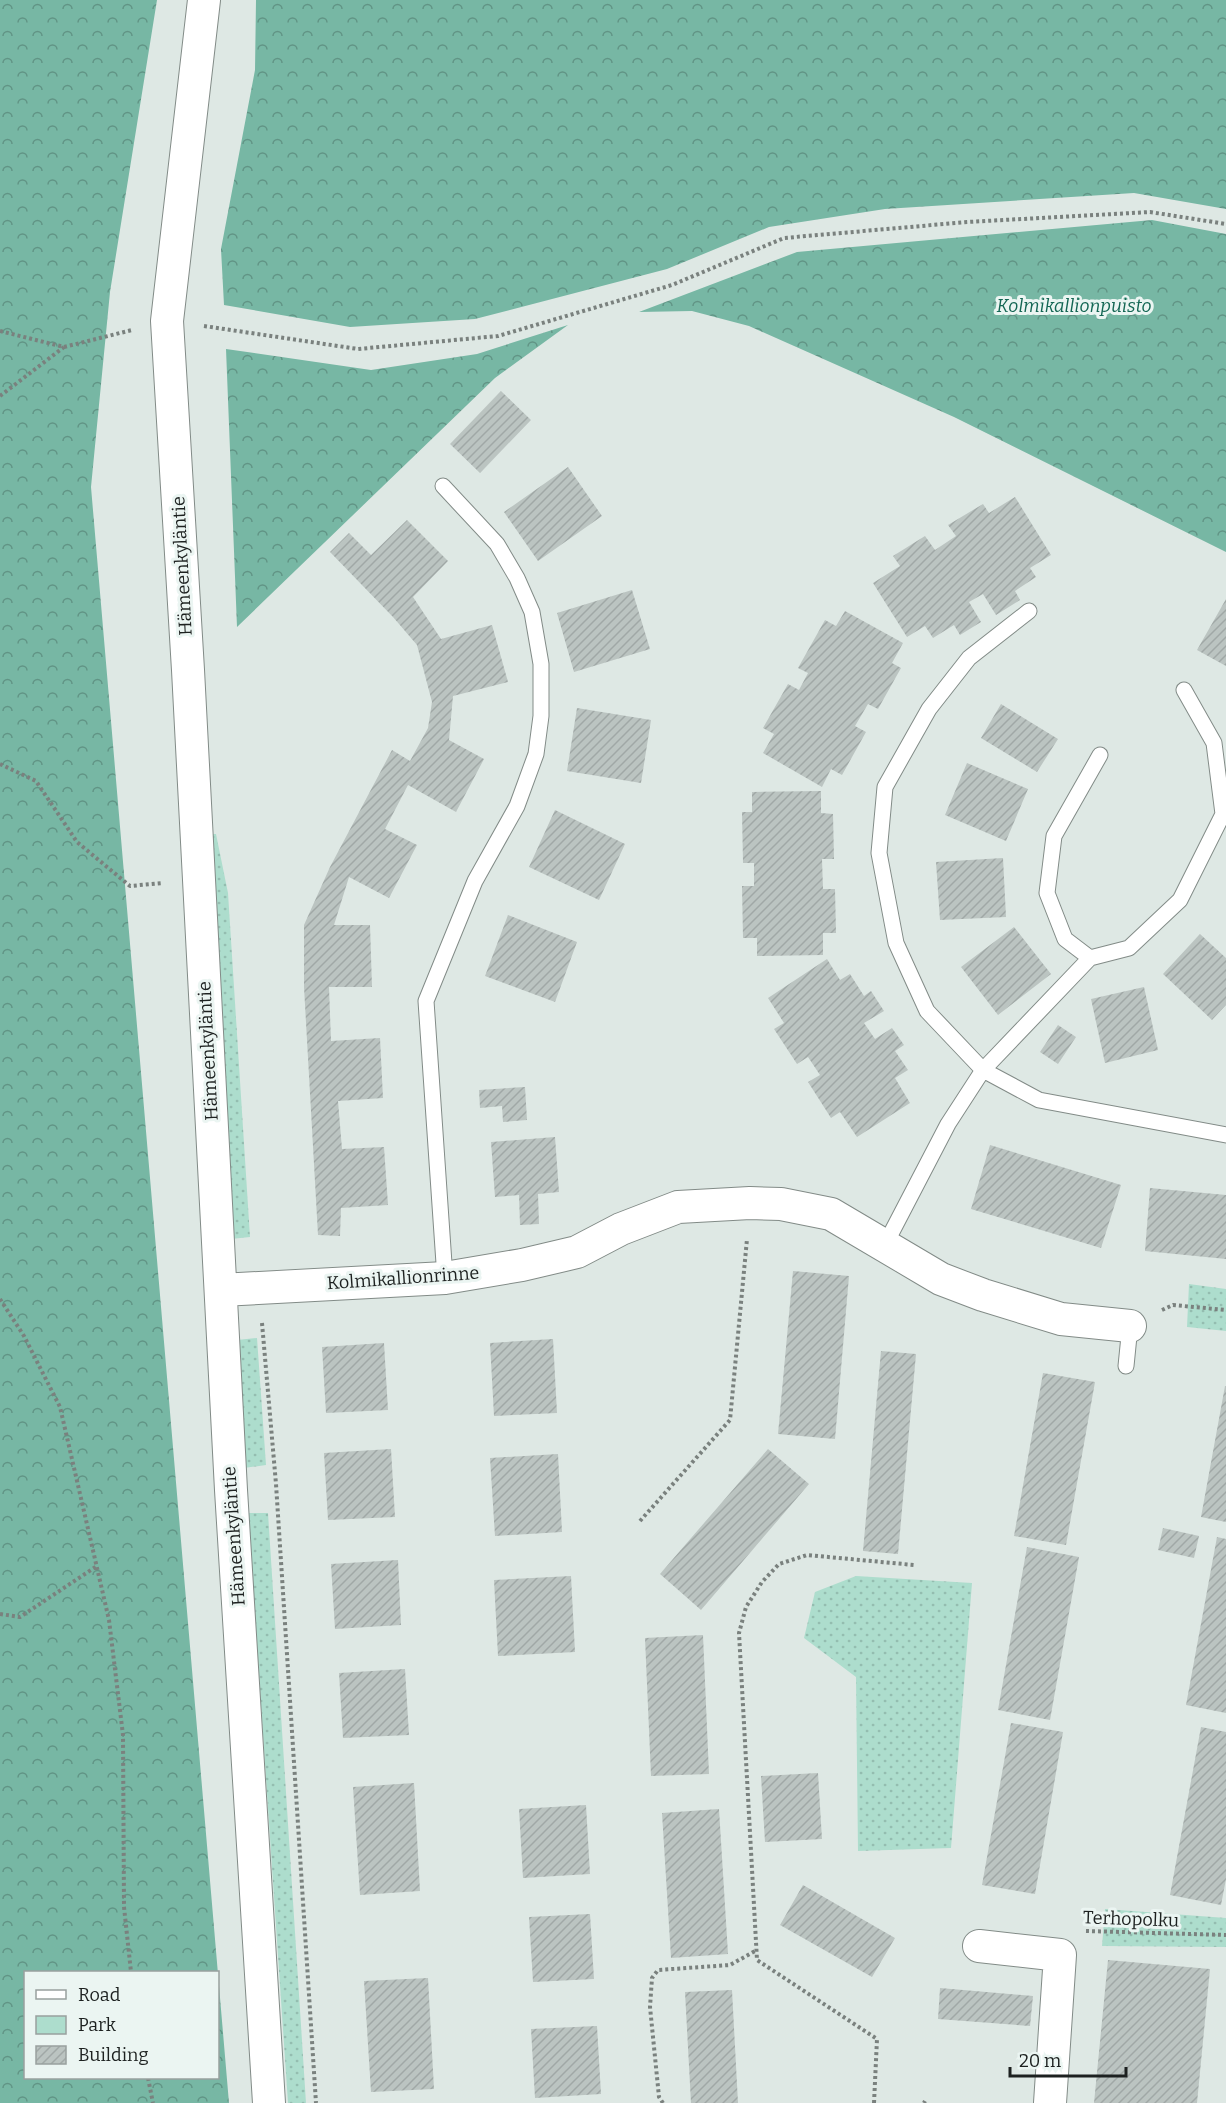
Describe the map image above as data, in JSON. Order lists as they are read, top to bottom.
{
  "streets": {
    "street": ["Hämeenkyläntie", "Kolmikallionrinne"],
    "path": ["Terhopolku"]
  },
  "crossings": [
    ["Hämeenkyläntie", "Kolmikallionrinne"]
  ],
  "parks": ["Kolmikallionpuisto"],
  "legend": ["Road", "Park", "Building"],
  "scale_bar": "20 m"
}
